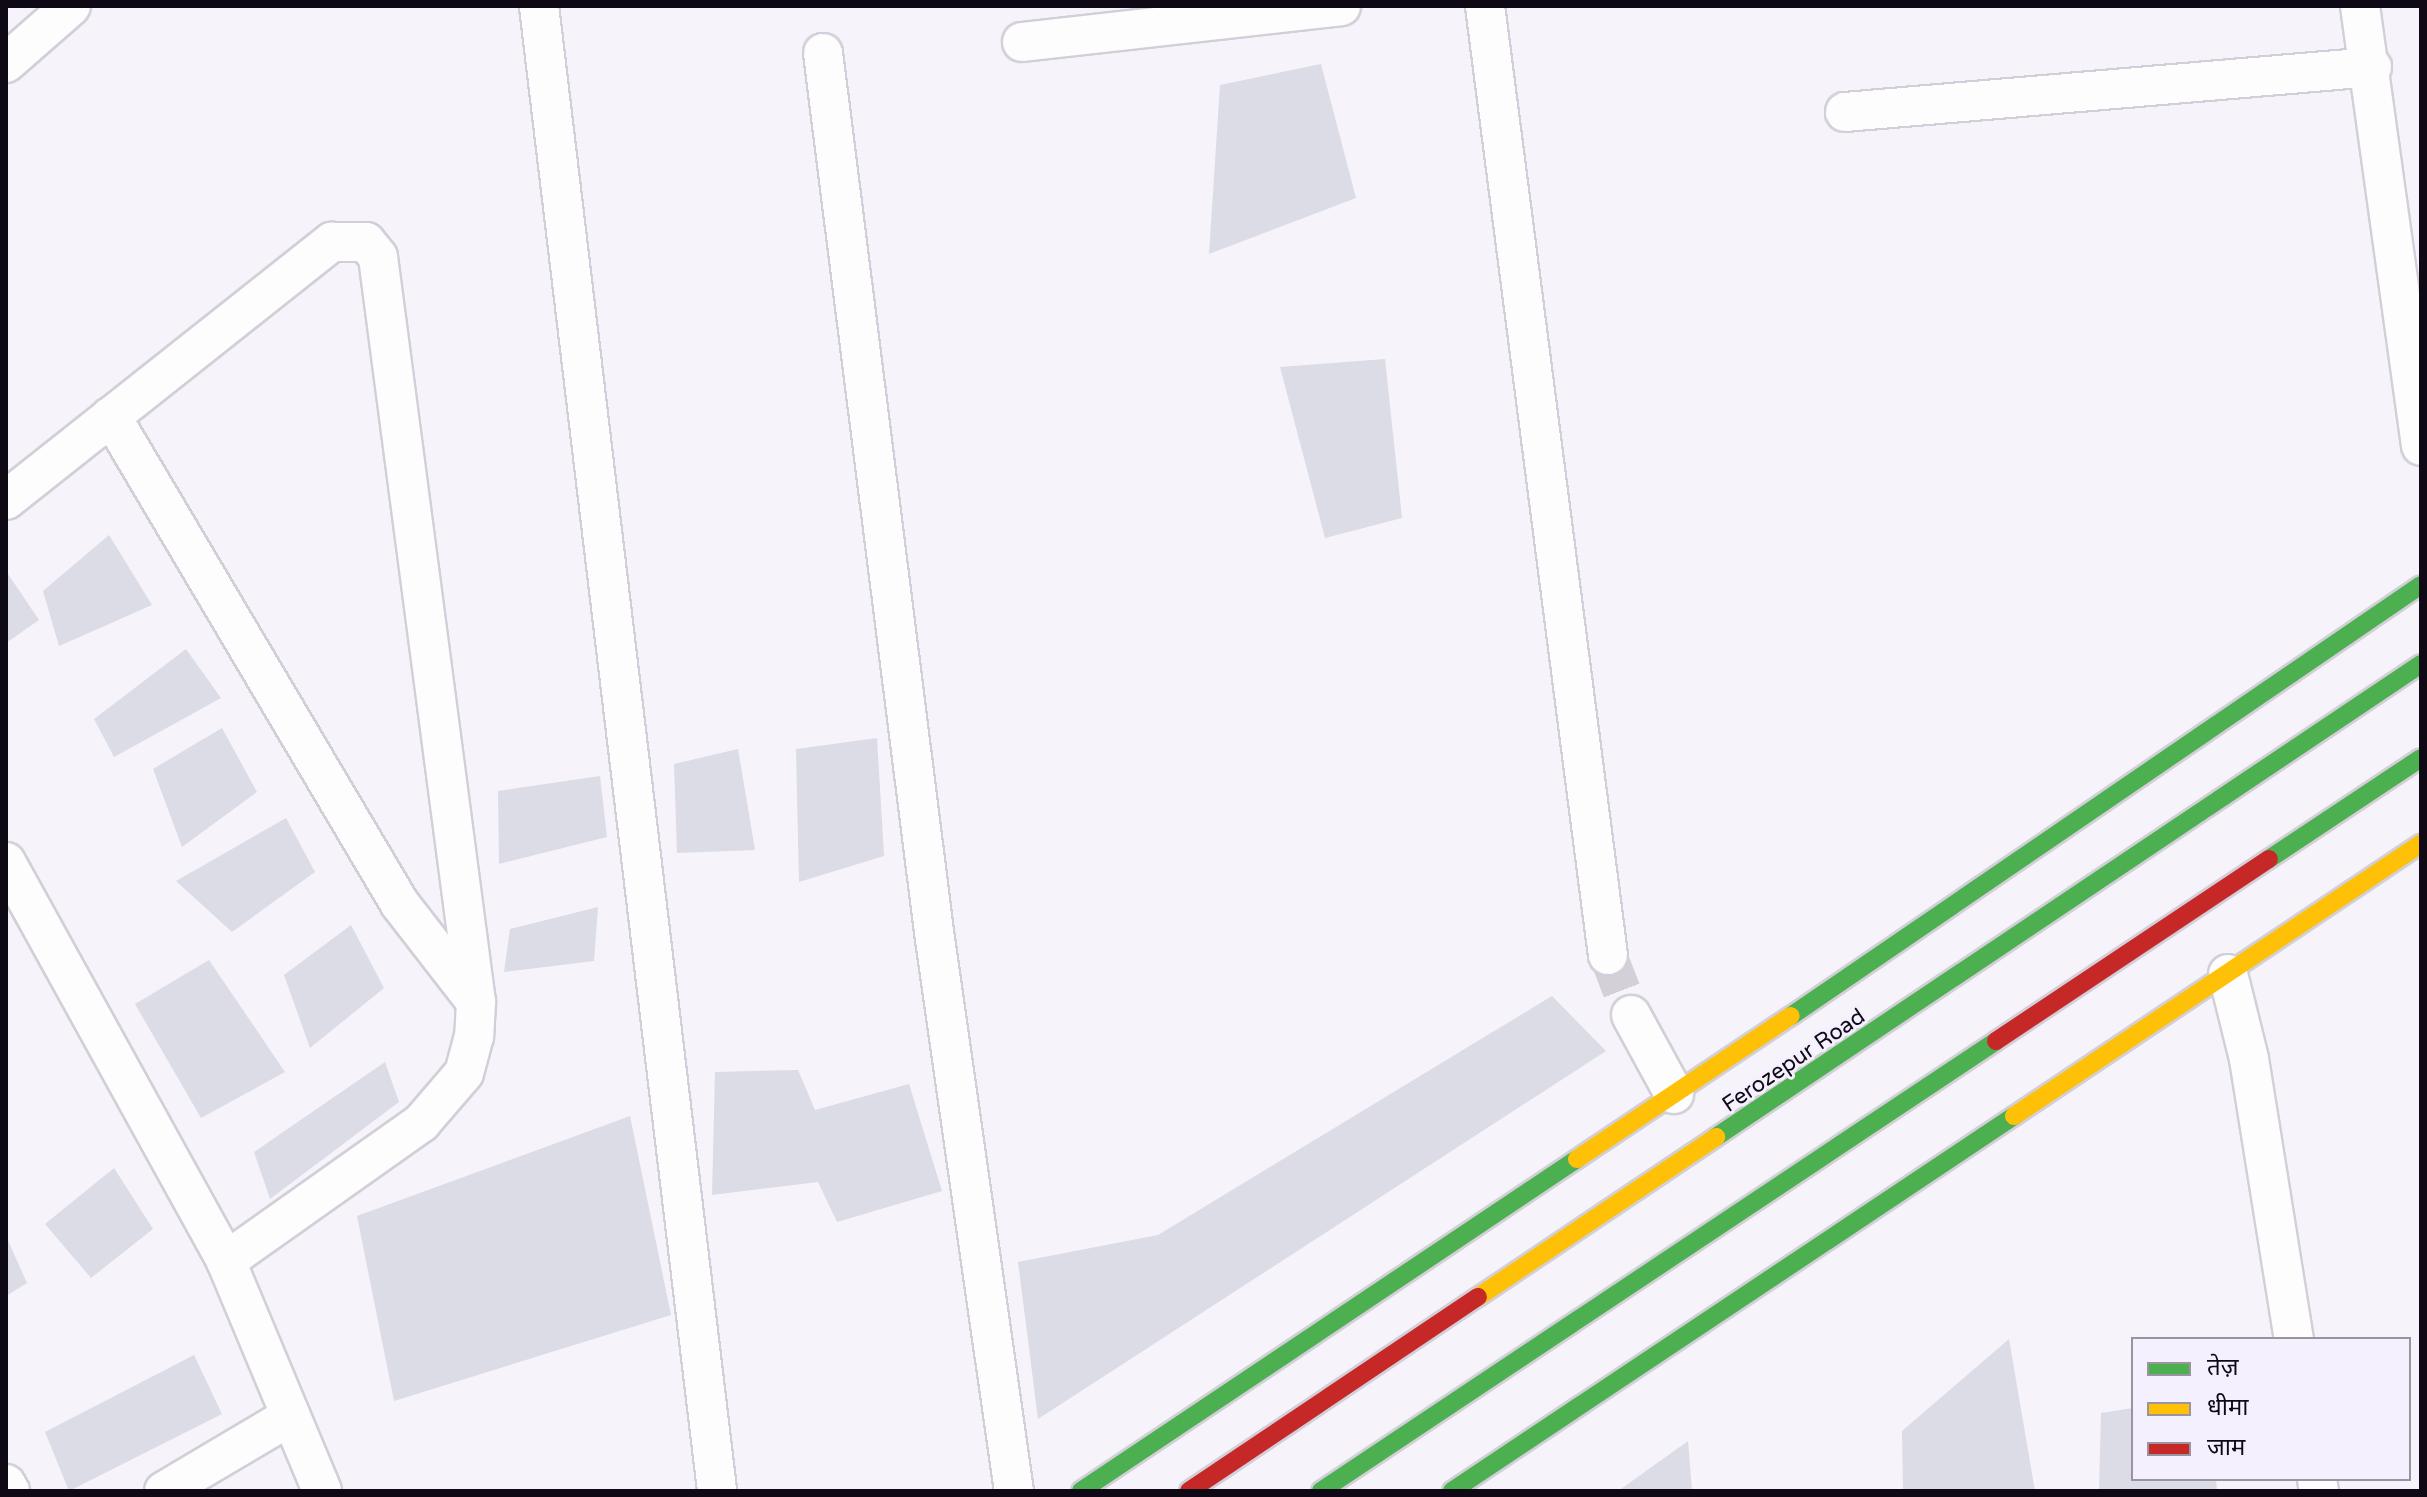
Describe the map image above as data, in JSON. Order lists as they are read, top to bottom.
{
  "streets": {
    "main road": ["Ferozepur Road"]
  },
  "legend": ["तेज़", "धीमा", "जाम"]
}
